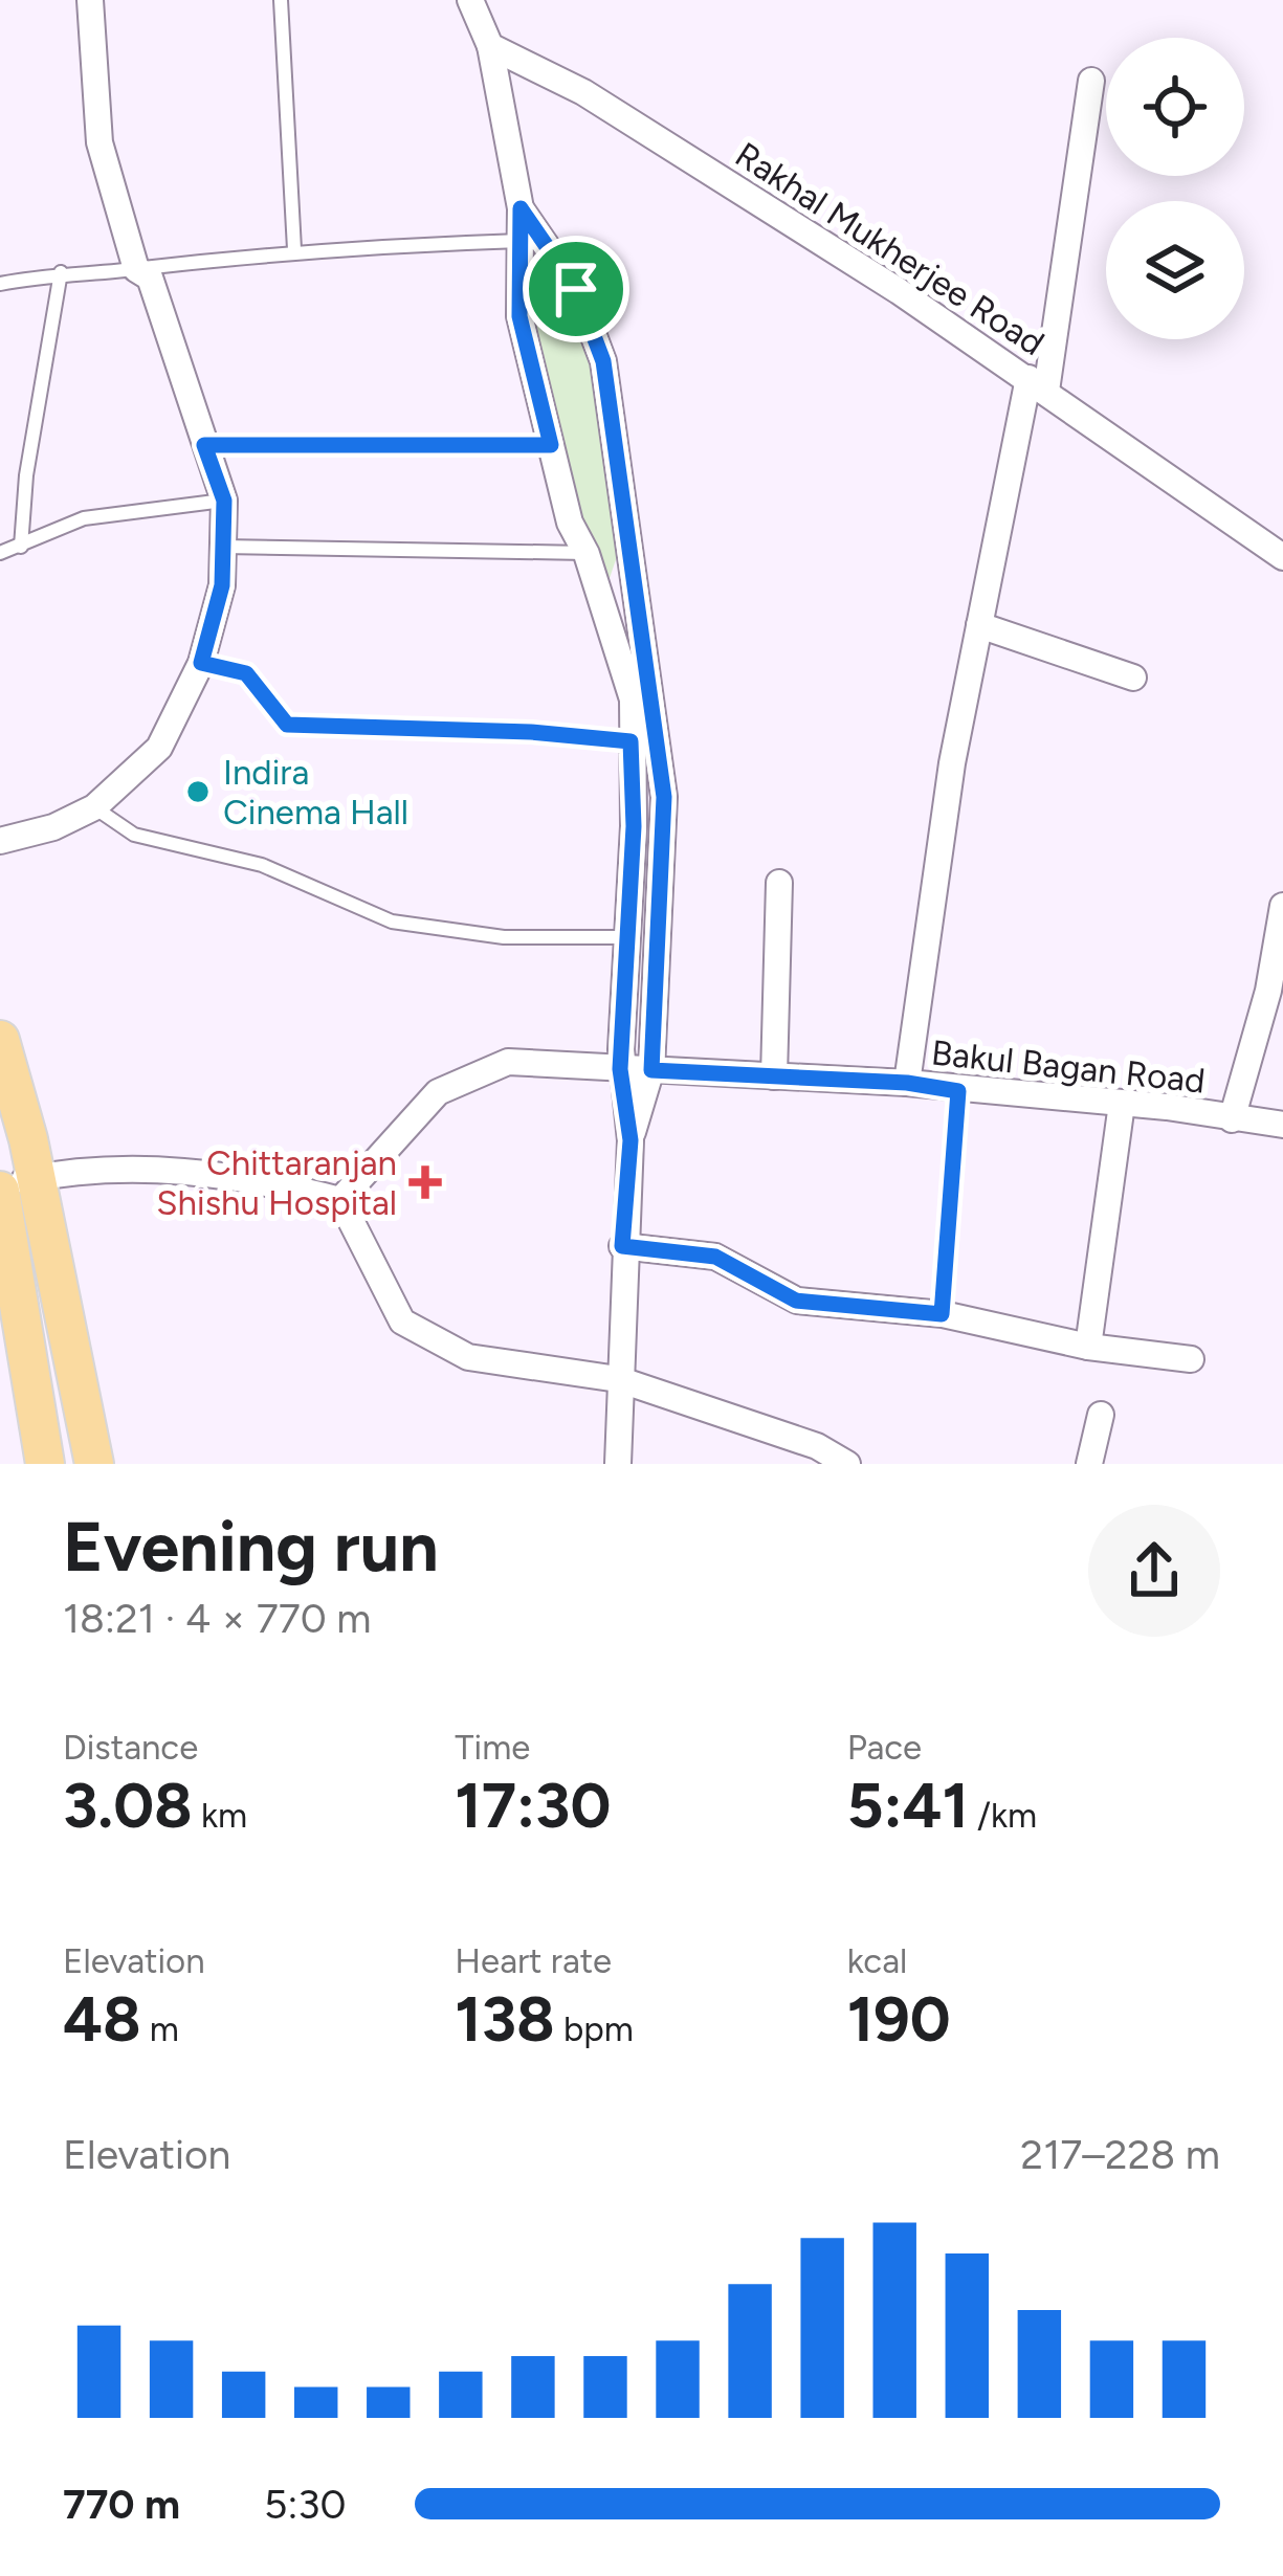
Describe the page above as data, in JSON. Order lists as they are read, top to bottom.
{
  "streets": {
    "street": ["Rakhal Mukherjee Road", "Bakul Bagan Road"]
  },
  "places": {
    "other": ["Indira Cinema Hall"],
    "health": ["Chittaranjan Shishu Hospital"]
  },
  "page": {
    "heading": ["Evening run", "18:21 · 4 × 770 m"],
    "stats": [
      ["Distance", "3.08 km"],
      ["Time", "17:30"],
      ["Pace", "5:41 /km"],
      ["Elevation", "48 m"],
      ["Heart rate", "138 bpm"],
      ["kcal", "190"]
    ],
    "chart": ["Elevation", "217–228 m"],
    "list": [
      {
        "name": "770 m",
        "note": "5:30"
      }
    ]
  }
}
